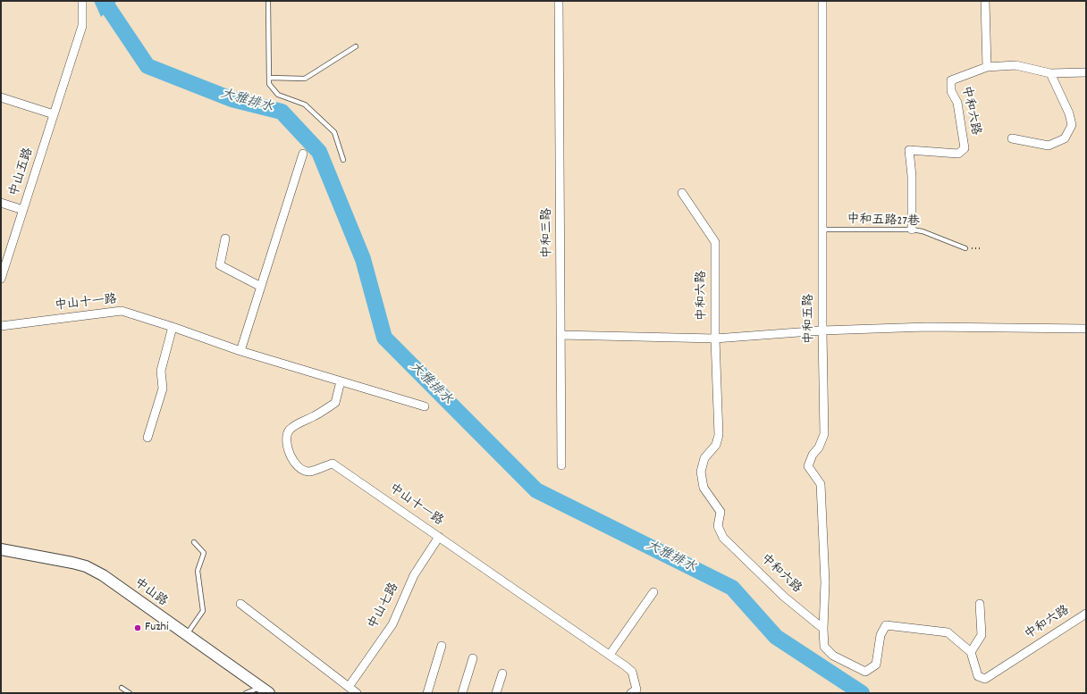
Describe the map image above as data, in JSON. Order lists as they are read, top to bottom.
{
  "streets": {
    "main road": ["中山路"],
    "street": [
      "中和六路",
      "中山五路",
      "中和三路",
      "中山十一路",
      "中和五路",
      "中山七路"
    ],
    "lane": ["中和五路27巷"]
  },
  "crossings": [
    ["中和六路", "中和五路27巷"],
    ["中和六路", "中和五路"],
    ["中和五路27巷", "中和五路"],
    ["中山十一路", "中山七路"]
  ],
  "water": ["大雅排水"],
  "places": ["Fuzhi"]
}
